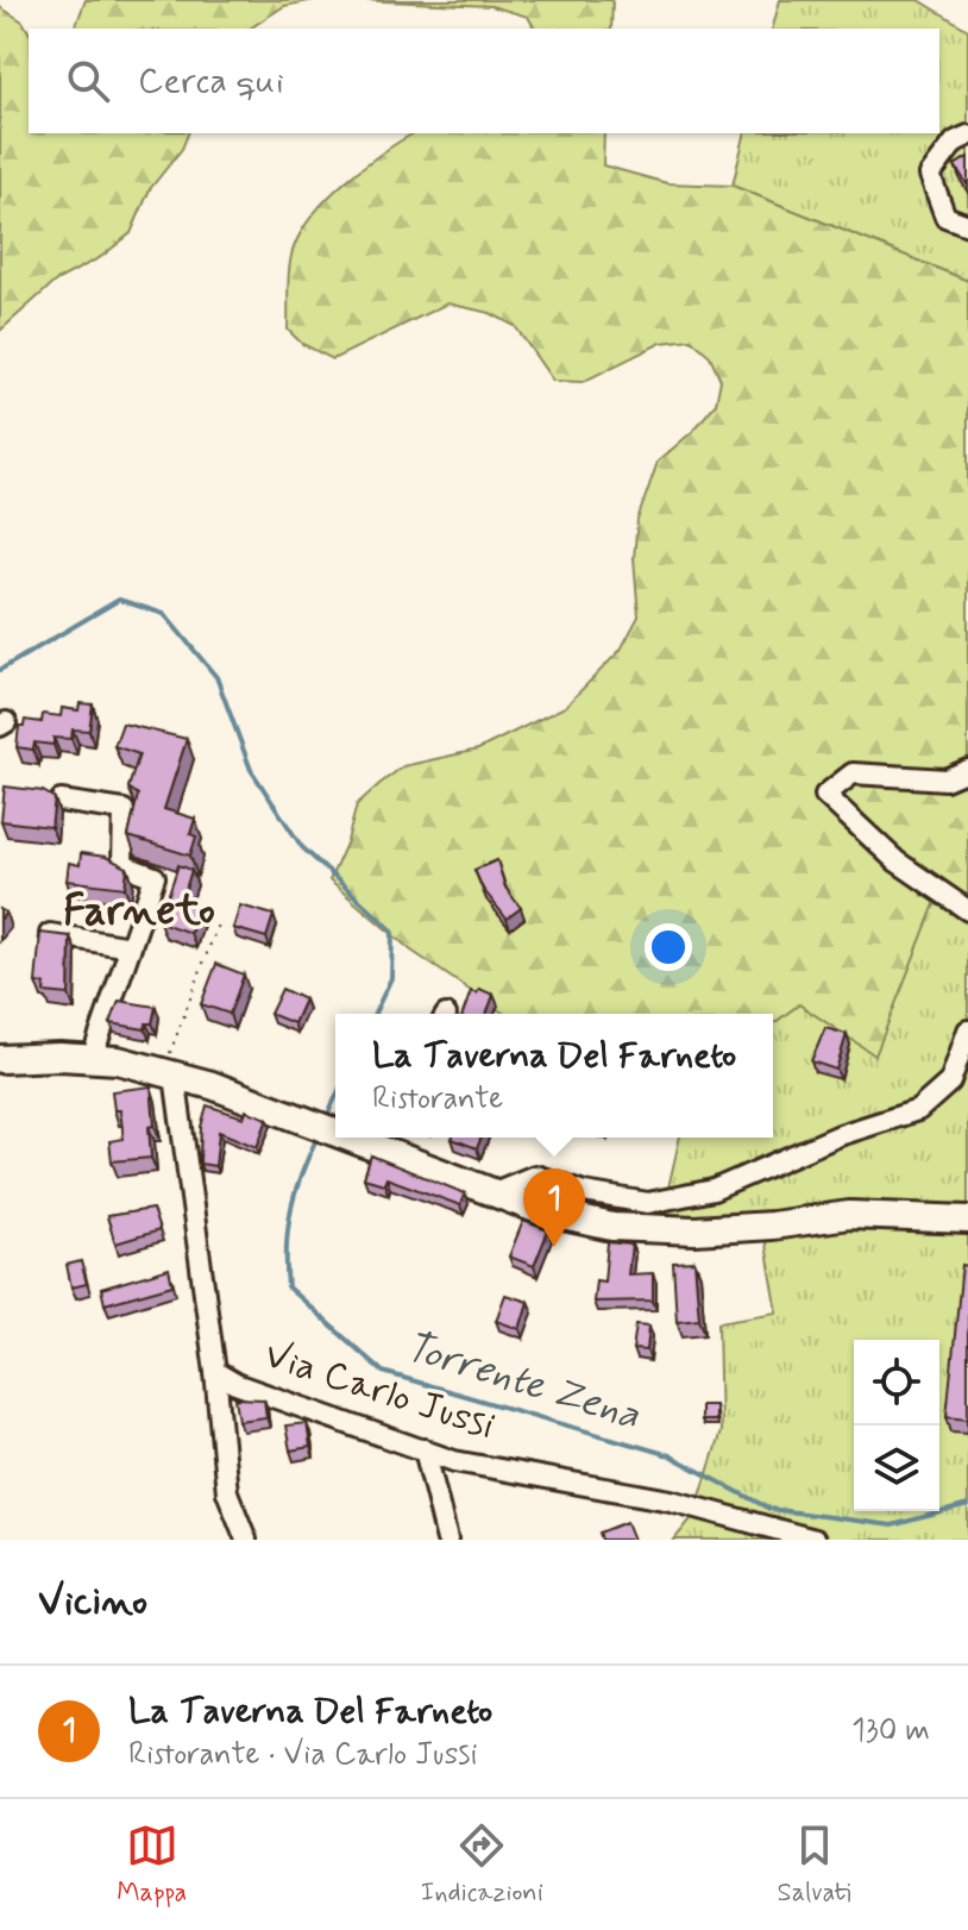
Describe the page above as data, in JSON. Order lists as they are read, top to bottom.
{
  "streets": {
    "street": ["Via Carlo Jussi"]
  },
  "districts": ["Farneto"],
  "water": ["Torrente Zena"],
  "page": {
    "search": "Cerca qui",
    "popup": ["La Taverna Del Farneto", "Ristorante"],
    "pins": "1",
    "heading": "Vicino",
    "list": [
      {
        "mark": "1",
        "name": "La Taverna Del Farneto",
        "note": "Ristorante · Via Carlo Jussi",
        "value": "130 m"
      }
    ],
    "nav": ["Mappa", "Indicazioni", "Salvati"]
  }
}
